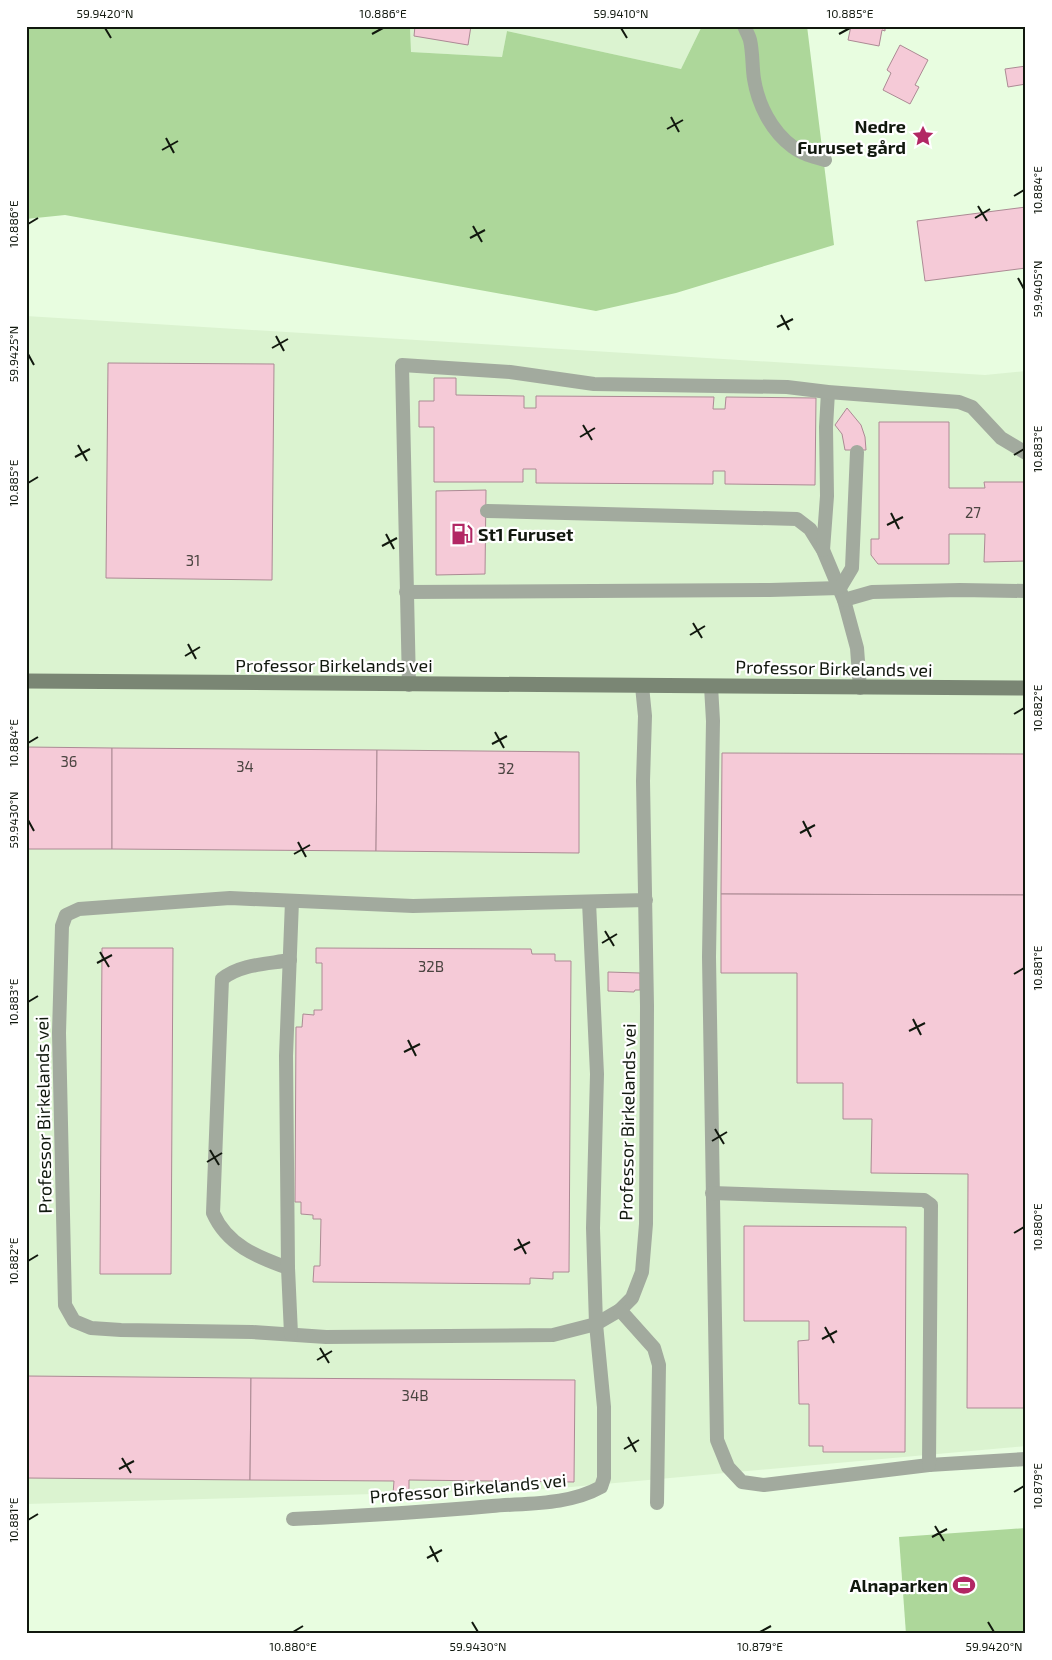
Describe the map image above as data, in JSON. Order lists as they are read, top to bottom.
{
  "streets": {
    "main road": ["Professor Birkelands vei"]
  },
  "places": {
    "place": ["Nedre Furuset gård"],
    "fuel station": ["St1 Furuset"],
    "sports": ["Alnaparken"]
  },
  "house_numbers": [
    "27",
    "31",
    "36",
    "34",
    "32",
    "32B",
    "34B"
  ],
  "coordinates": [
    "59.9420°N",
    "10.886°E",
    "59.9410°N",
    "10.885°E",
    "10.884°E",
    "59.9405°N",
    "59.9425°N",
    "10.883°E",
    "10.882°E",
    "59.9430°N",
    "10.881°E",
    "10.880°E",
    "10.879°E"
  ]
}
